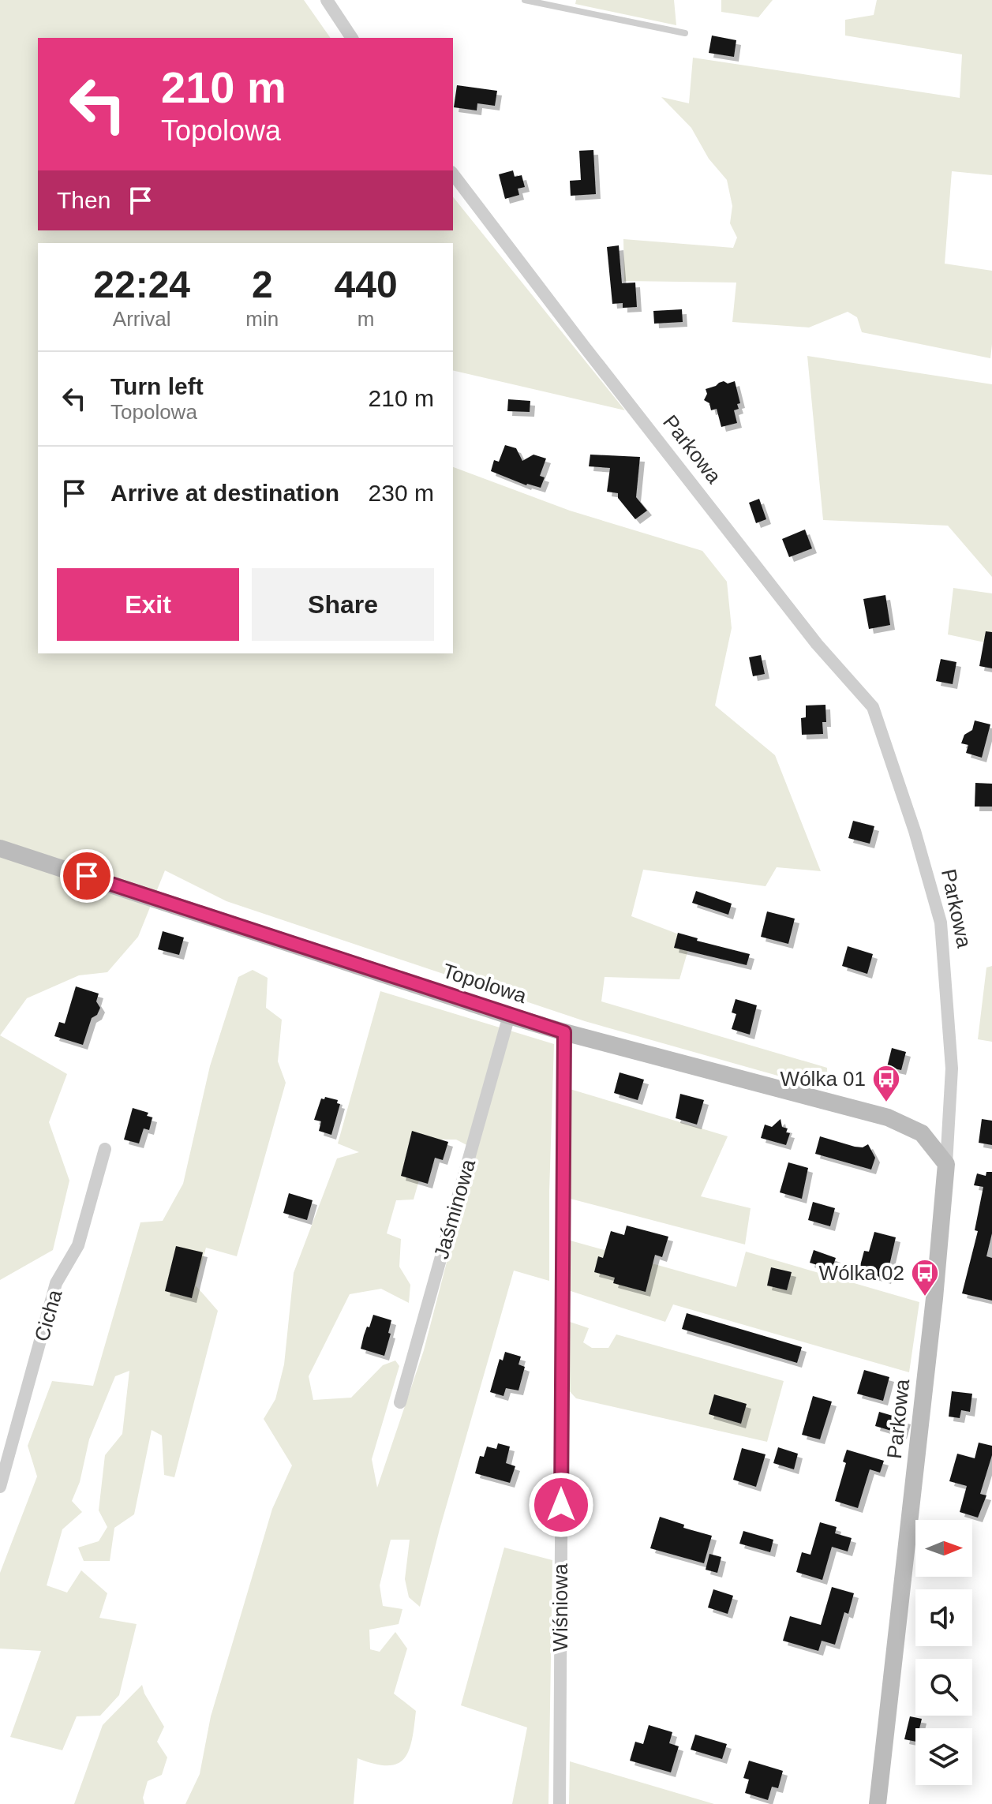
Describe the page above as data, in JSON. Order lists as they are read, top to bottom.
{
  "streets": {
    "street": [
      "Parkowa",
      "Topolowa",
      "Jaśminowa",
      "Cicha",
      "Wiśniowa"
    ]
  },
  "crossings": [
    ["Parkowa", "Topolowa"],
    ["Topolowa", "Jaśminowa"],
    ["Topolowa", "Wiśniowa"]
  ],
  "places": {
    "bus stop": ["Wólka 01", "Wólka 02"]
  },
  "north": "right",
  "page": {
    "turn": ["210 m", "Topolowa"],
    "then": "Then",
    "eta": [
      "22:24",
      "Arrival",
      "2",
      "min",
      "440",
      "m"
    ],
    "list": [
      {
        "name": "Turn left",
        "note": "Topolowa",
        "value": "210 m"
      },
      {
        "name": "Arrive at destination",
        "value": "230 m"
      }
    ],
    "buttons": ["Exit", "Share"]
  }
}
